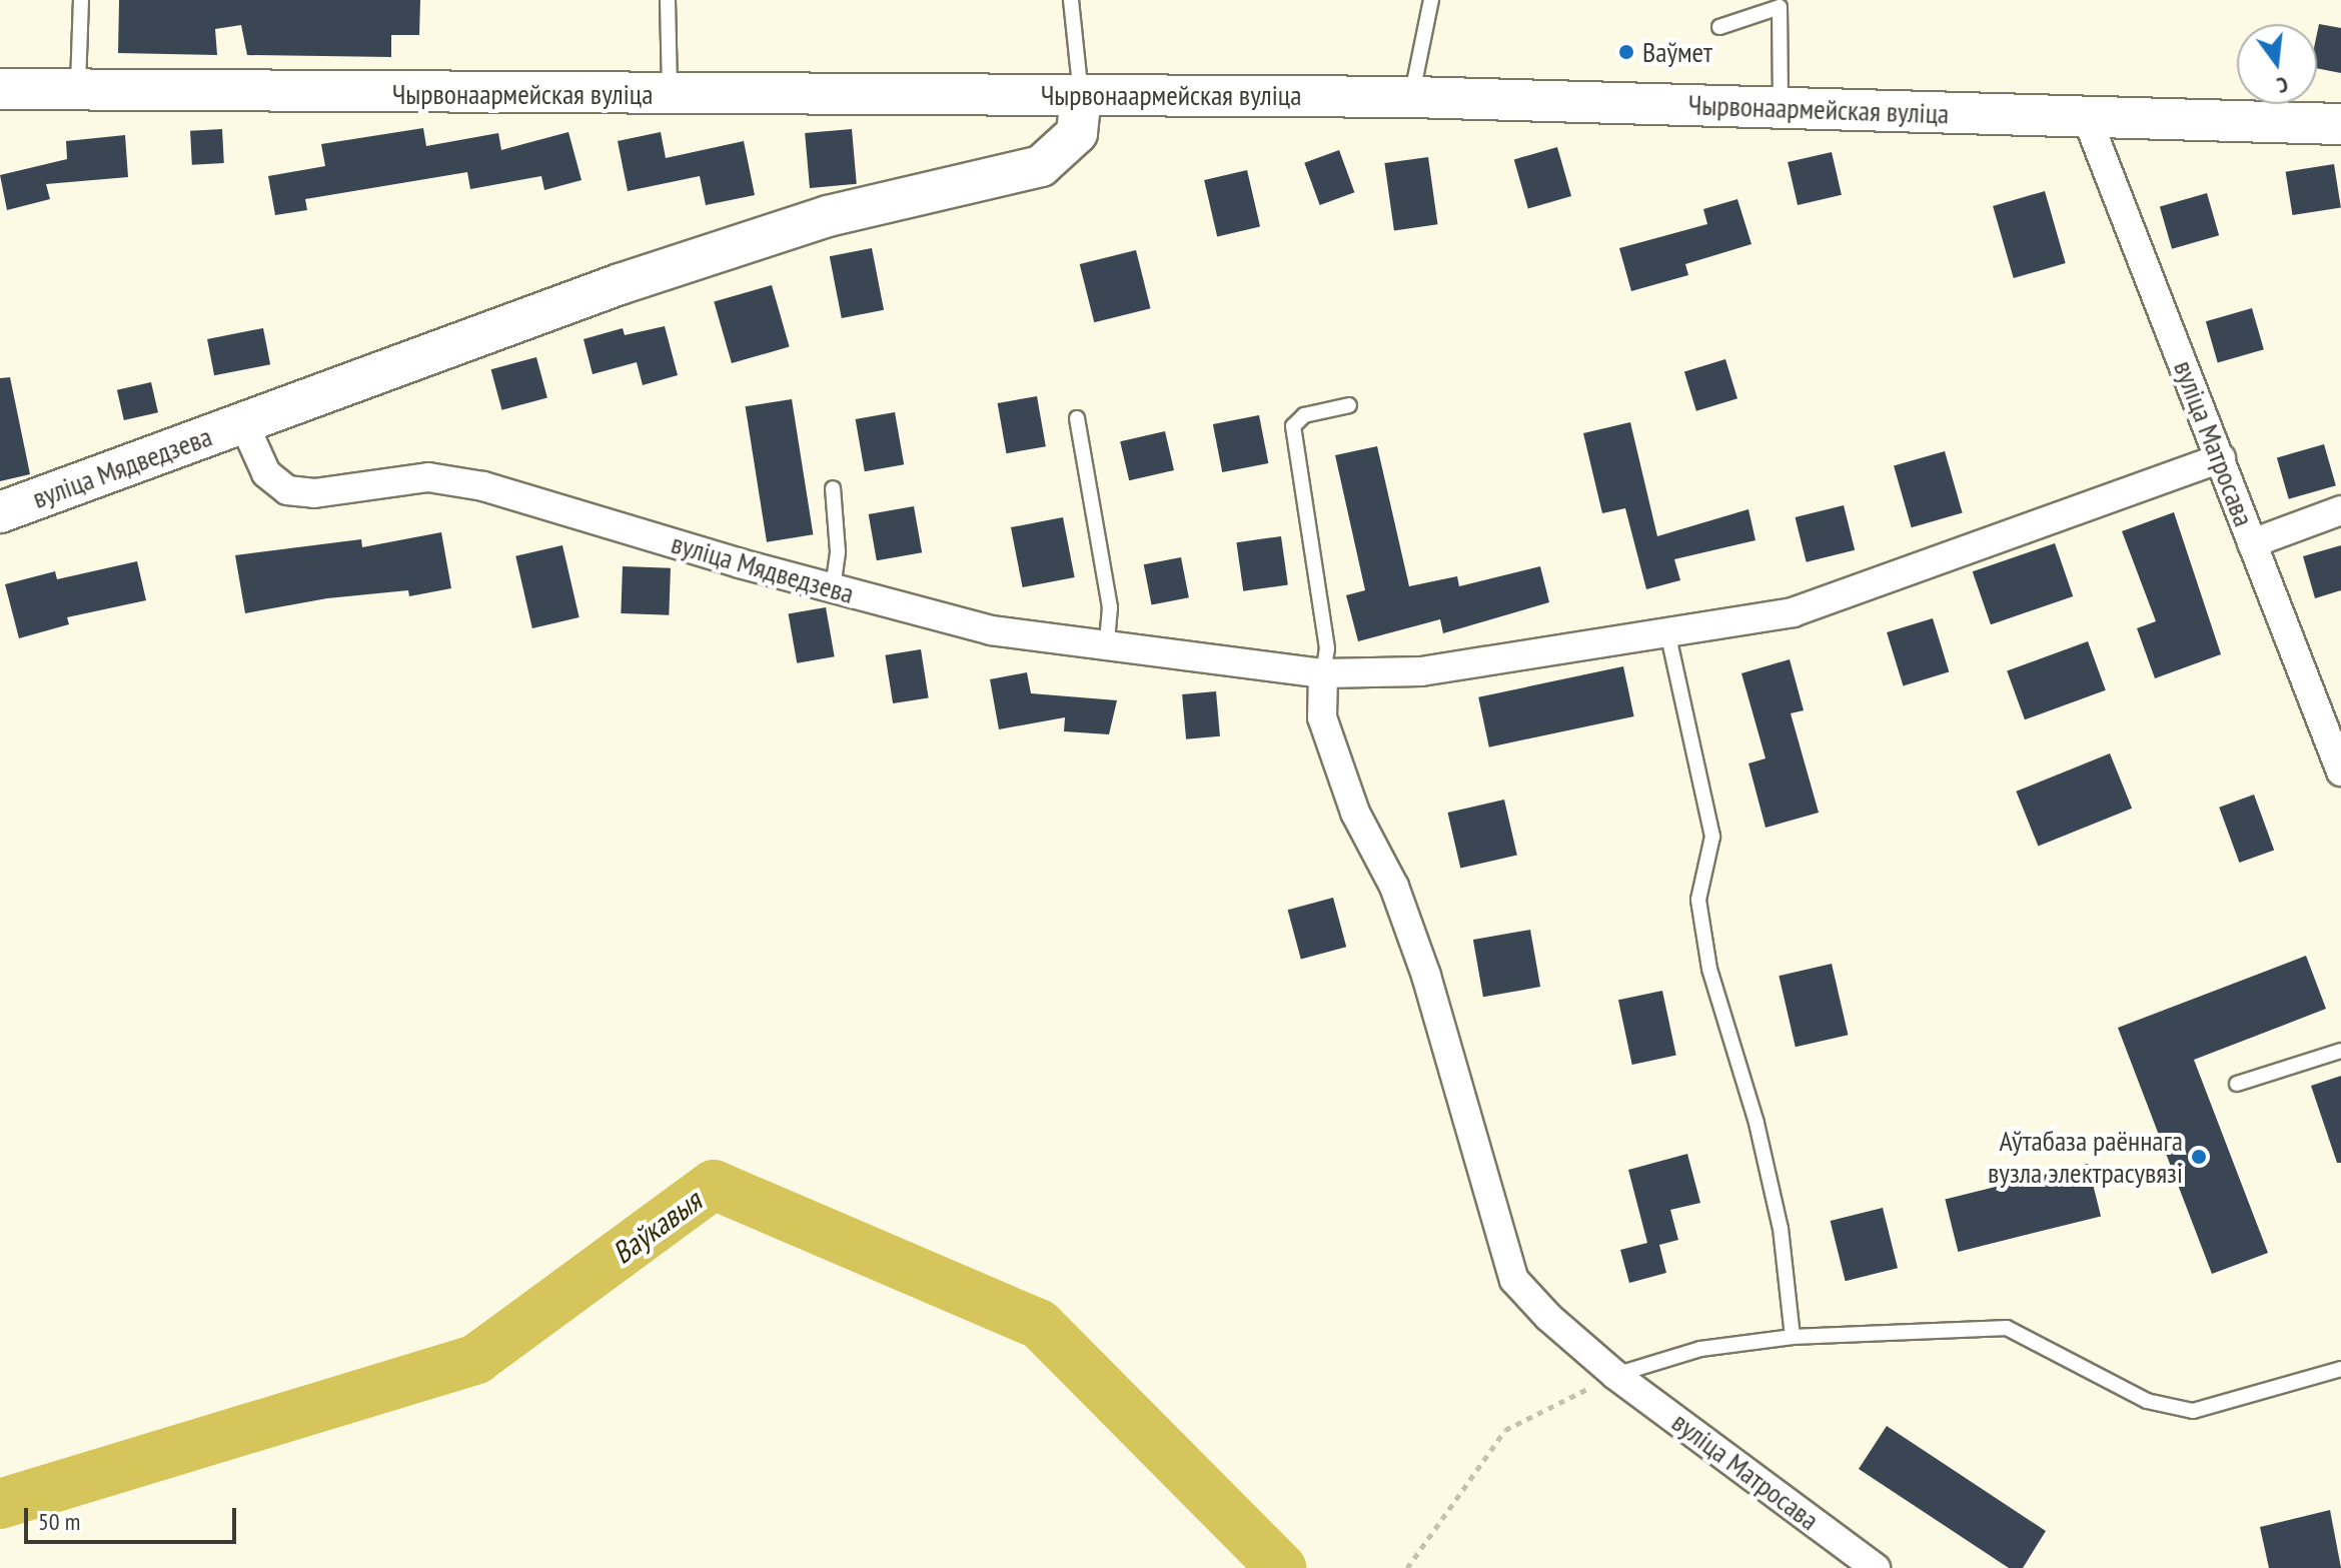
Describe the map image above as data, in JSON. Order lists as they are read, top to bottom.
{
  "streets": {
    "street": ["Чырвонаармейская вуліца", "вуліца Матросава", "вуліца Мядведзева"]
  },
  "crossings": [
    ["Чырвонаармейская вуліца", "вуліца Матросава"],
    ["Чырвонаармейская вуліца", "вуліца Мядведзева"],
    ["вуліца Матросава", "вуліца Мядведзева"]
  ],
  "water": ["Ваўкавыя"],
  "places": ["Ваўмет", "Аўтабаза раённага вузла электрасувязі"],
  "scale_bar": "50 m",
  "north": "bottom"
}
